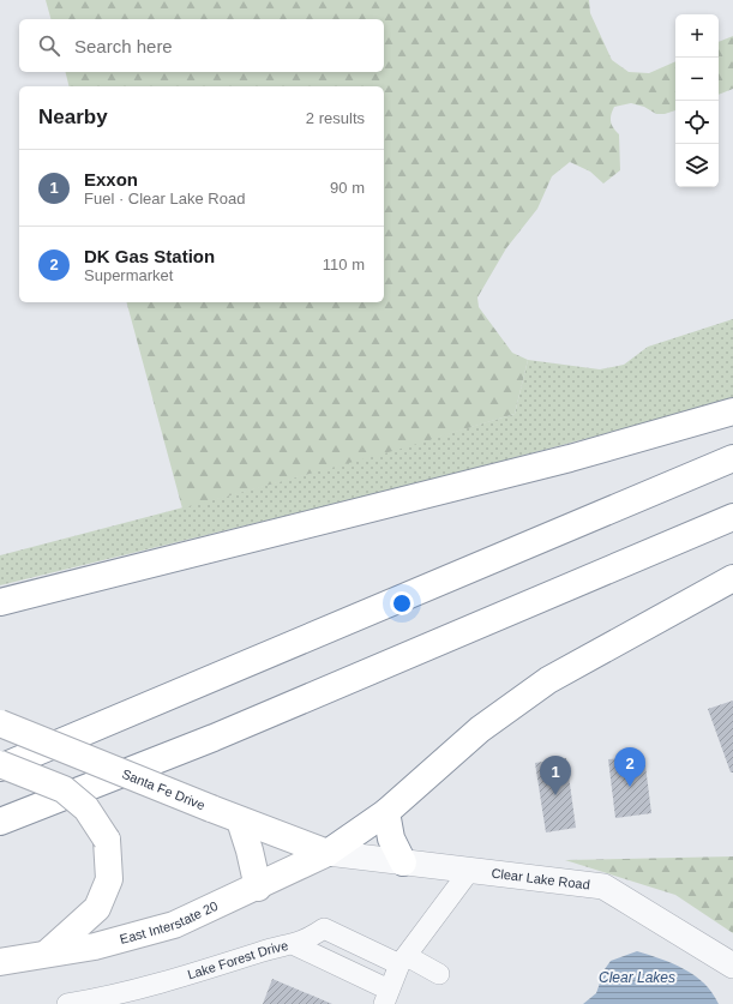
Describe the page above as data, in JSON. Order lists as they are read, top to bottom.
{
  "streets": {
    "main road": ["Santa Fe Drive", "East Interstate 20"],
    "street": ["Clear Lake Road", "Lake Forest Drive"]
  },
  "crossings": [
    ["Santa Fe Drive", "Clear Lake Road"],
    ["Santa Fe Drive", "East Interstate 20"],
    ["Clear Lake Road", "East Interstate 20"]
  ],
  "water": ["Clear Lakes"],
  "page": {
    "map_buttons": ["+", "−"],
    "search": "Search here",
    "heading": ["Nearby", "2 results"],
    "list": [
      {
        "mark": "1",
        "name": "Exxon",
        "note": "Fuel · Clear Lake Road",
        "value": "90 m"
      },
      {
        "mark": "2",
        "name": "DK Gas Station",
        "note": "Supermarket",
        "value": "110 m"
      }
    ],
    "pins": ["2", "1"]
  }
}
